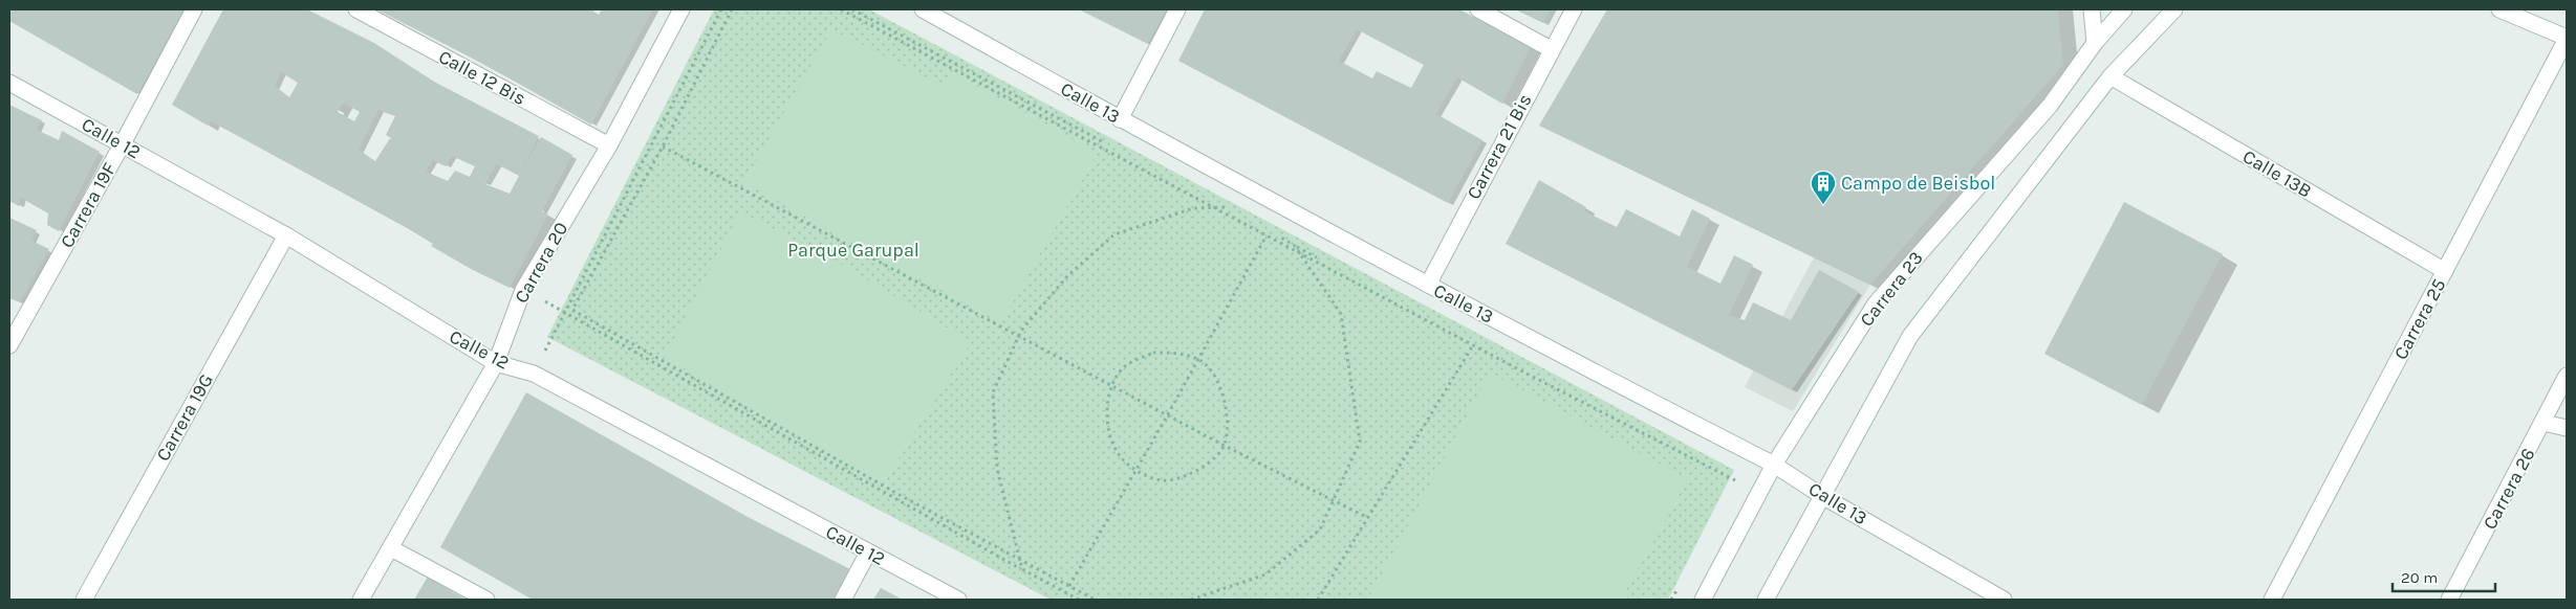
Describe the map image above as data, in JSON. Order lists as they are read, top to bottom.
{
  "streets": {
    "street": [
      "Calle 12 Bis",
      "Calle 13",
      "Calle 12",
      "Carrera 21 Bis",
      "Calle 13B",
      "Carrera 19F",
      "Carrera 20",
      "Carrera 23",
      "Carrera 25",
      "Carrera 19G",
      "Carrera 26"
    ]
  },
  "crossings": [
    ["Calle 12 Bis", "Carrera 20"],
    ["Calle 13", "Carrera 21 Bis"],
    ["Calle 13", "Carrera 23"],
    ["Calle 12", "Carrera 19F"],
    ["Calle 12", "Carrera 20"],
    ["Calle 12", "Carrera 19G"],
    ["Calle 13B", "Carrera 25"]
  ],
  "parks": ["Parque Garupal"],
  "places": {
    "building": ["Campo de Beisbol"]
  },
  "scale_bar": "20 m"
}
